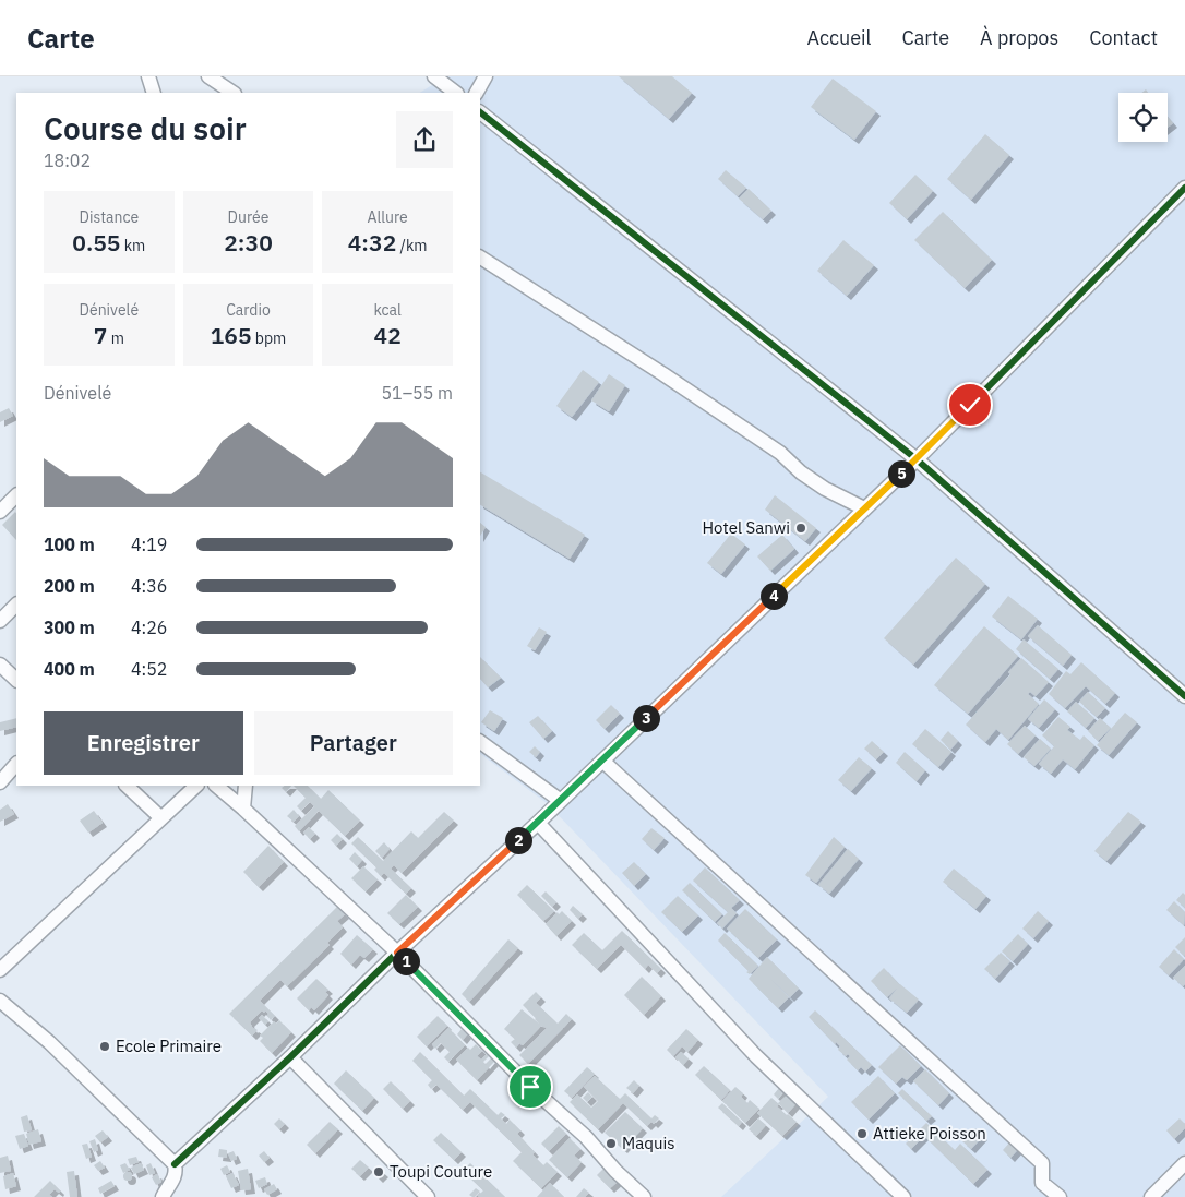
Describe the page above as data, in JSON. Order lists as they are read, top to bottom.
{
  "places": [
    "Hotel Sanwi",
    "Ecole Primaire",
    "Attieke Poisson",
    "Maquis",
    "Toupi Couture"
  ],
  "page": {
    "header": "Carte",
    "nav": [
      "Accueil",
      "Carte",
      "À propos",
      "Contact"
    ],
    "heading": ["Course du soir", "18:02"],
    "stats": [
      ["Distance", "0.55 km"],
      ["Durée", "2:30"],
      ["Allure", "4:32 /km"],
      ["Dénivelé", "7 m"],
      ["Cardio", "165 bpm"],
      ["kcal", "42"]
    ],
    "chart": ["Dénivelé", "51–55 m"],
    "pins": [
      "5",
      "4",
      "3",
      "2",
      "1"
    ],
    "list": [
      {
        "name": "100 m",
        "note": "4:19"
      },
      {
        "name": "200 m",
        "note": "4:36"
      },
      {
        "name": "300 m",
        "note": "4:26"
      },
      {
        "name": "400 m",
        "note": "4:52"
      }
    ],
    "buttons": ["Enregistrer", "Partager"]
  }
}
